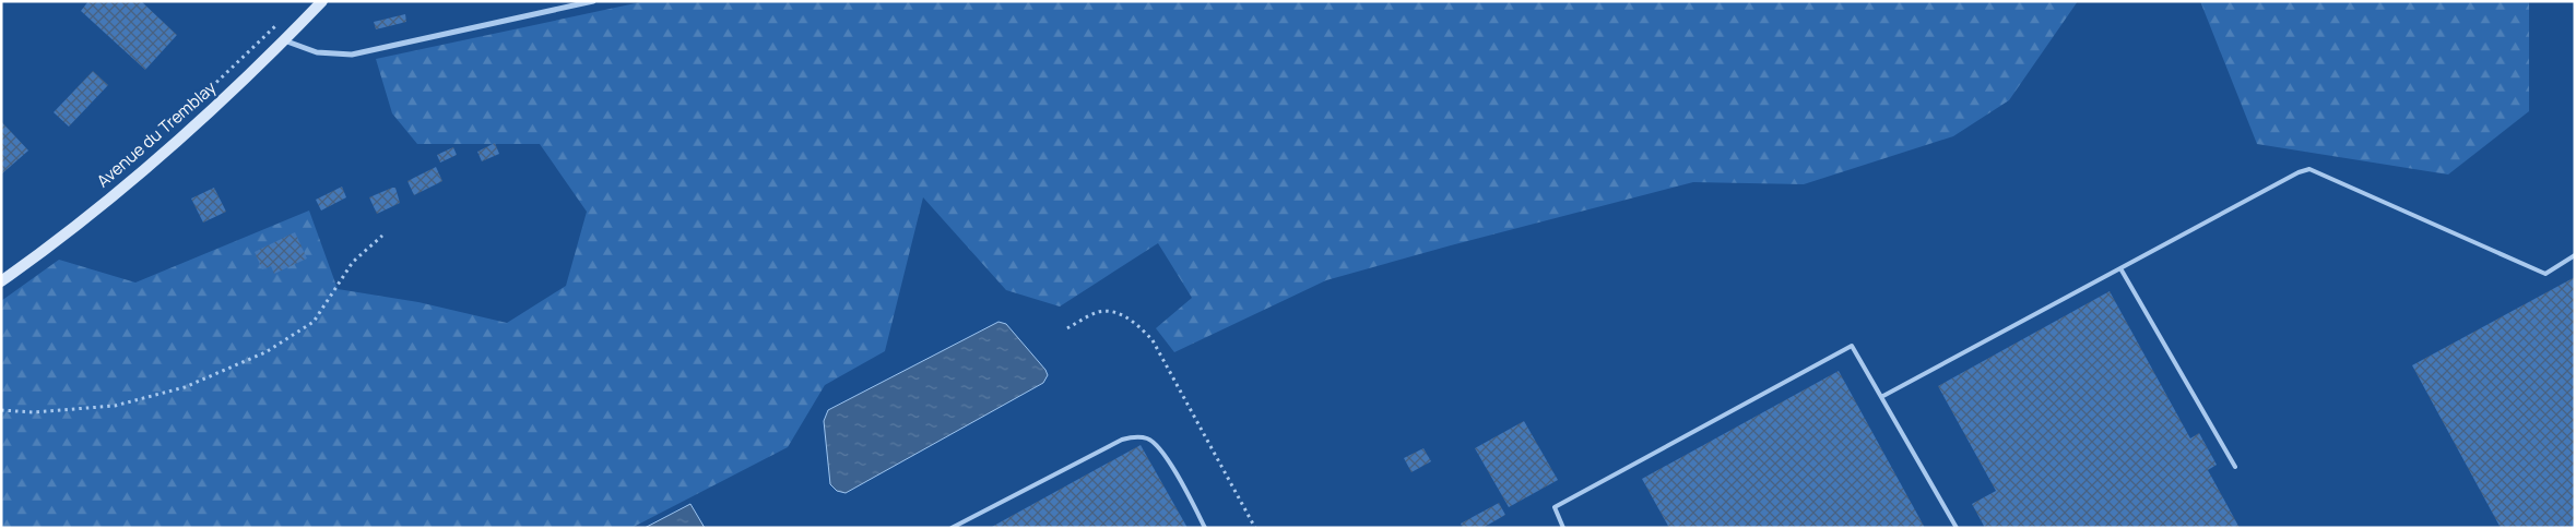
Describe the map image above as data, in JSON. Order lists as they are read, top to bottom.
{
  "streets": {
    "main road": ["Avenue du Tremblay"]
  }
}
